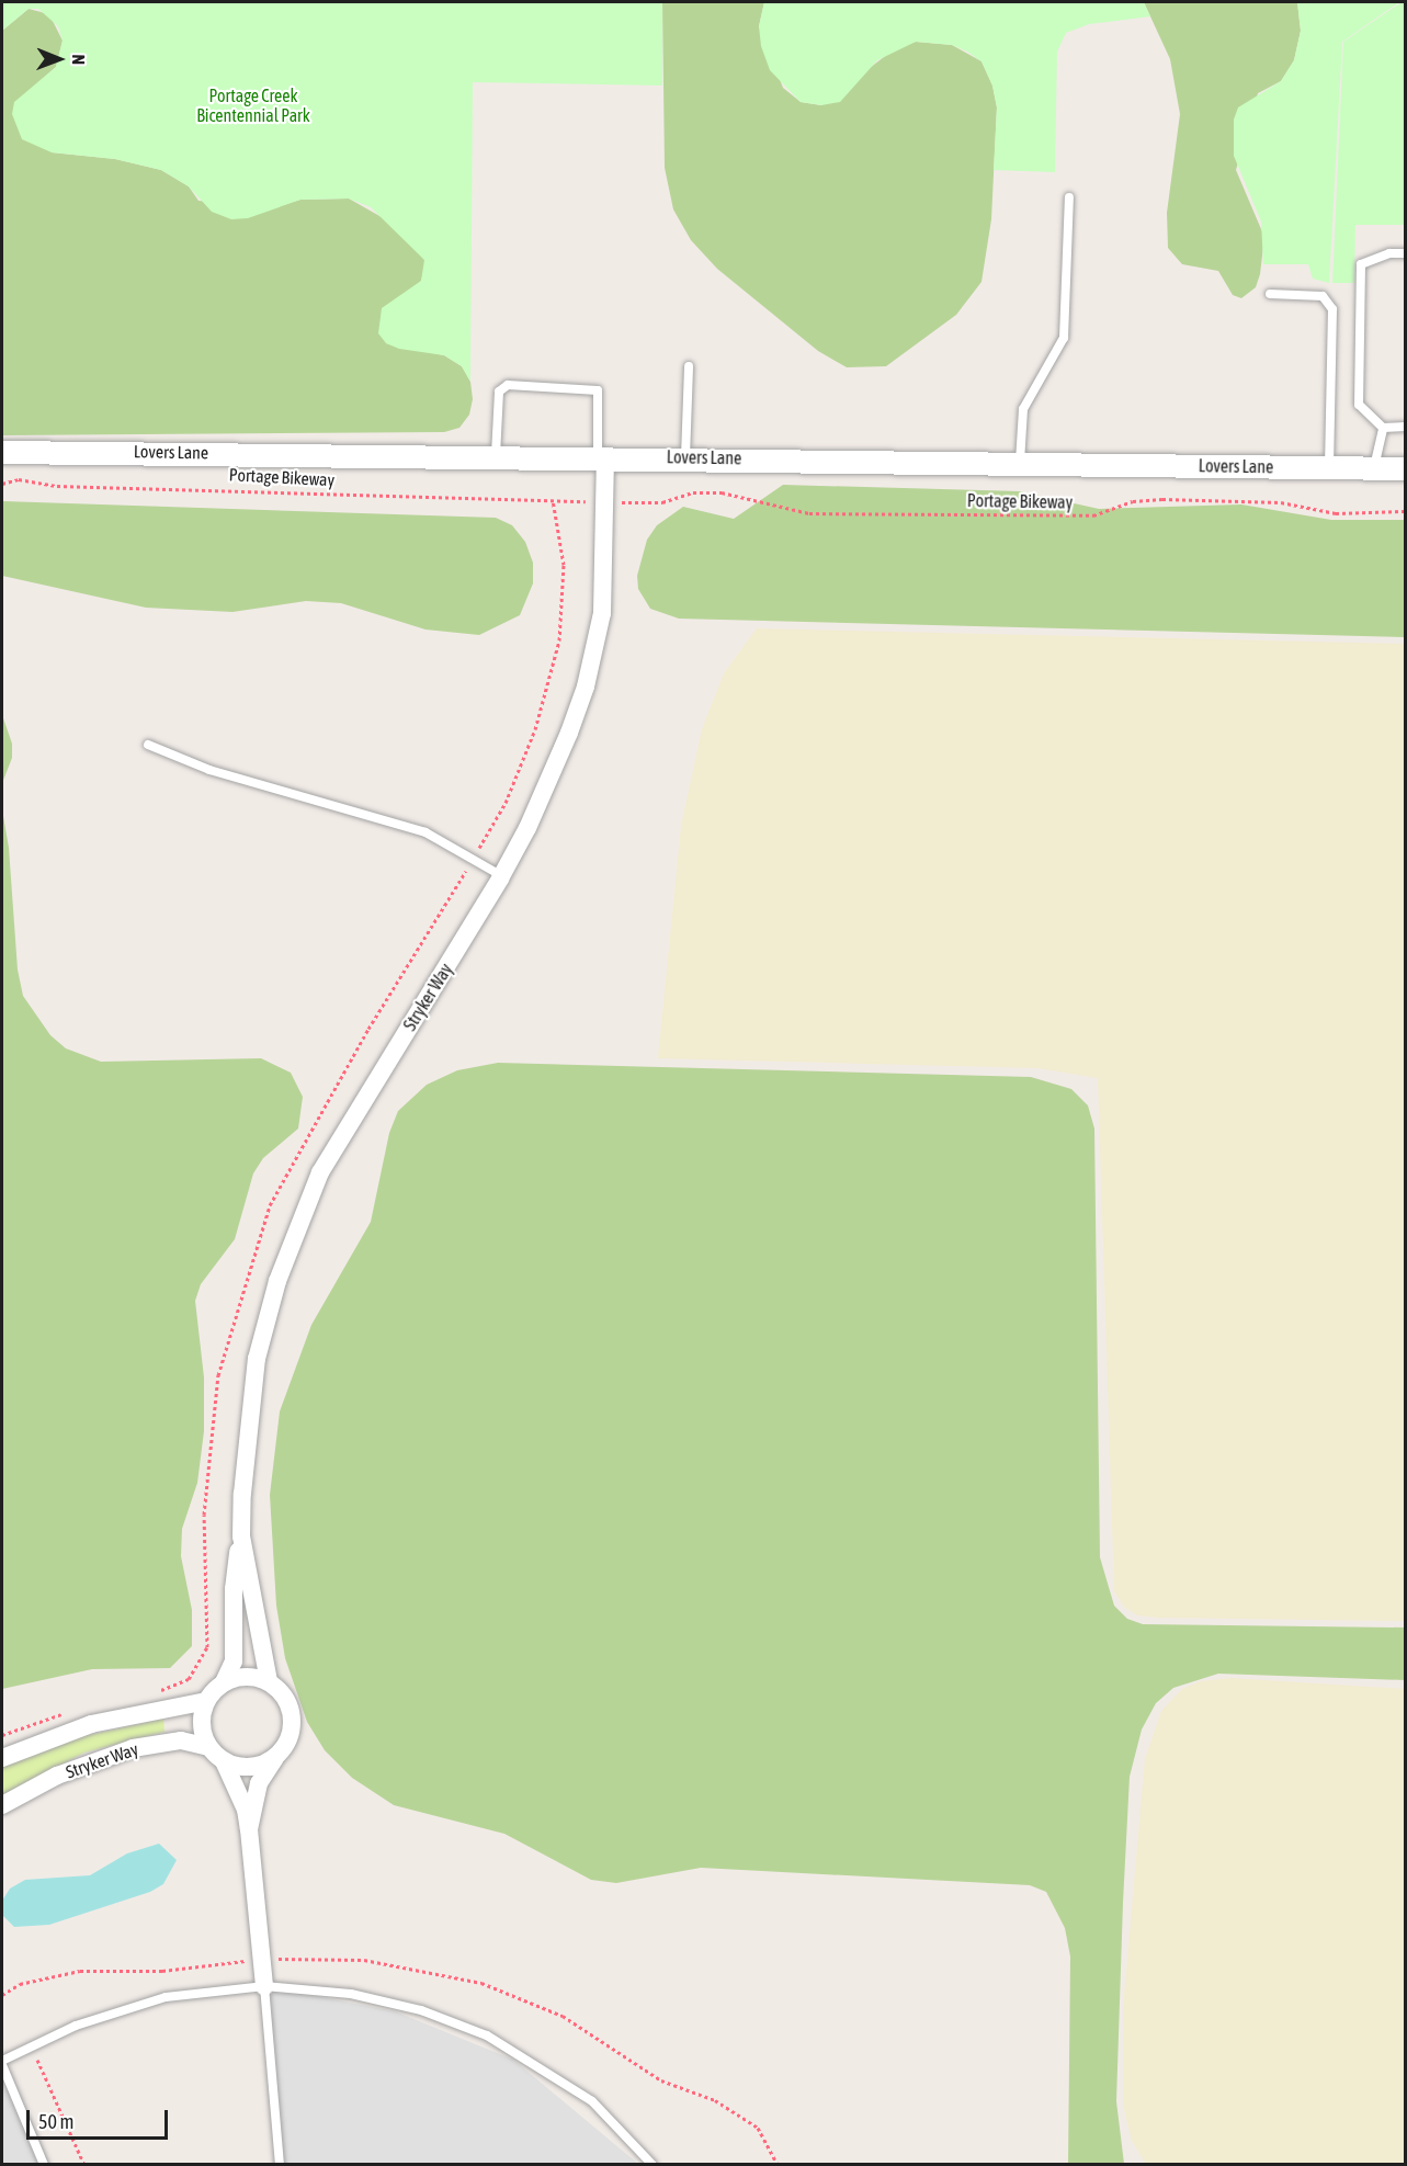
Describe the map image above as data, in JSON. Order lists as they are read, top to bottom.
{
  "streets": {
    "street": ["Lovers Lane", "Stryker Way"],
    "path": ["Portage Bikeway"]
  },
  "crossings": [
    ["Lovers Lane", "Stryker Way"]
  ],
  "parks": ["Portage Creek Bicentennial Park"],
  "scale_bar": "50 m",
  "north": "right"
}
